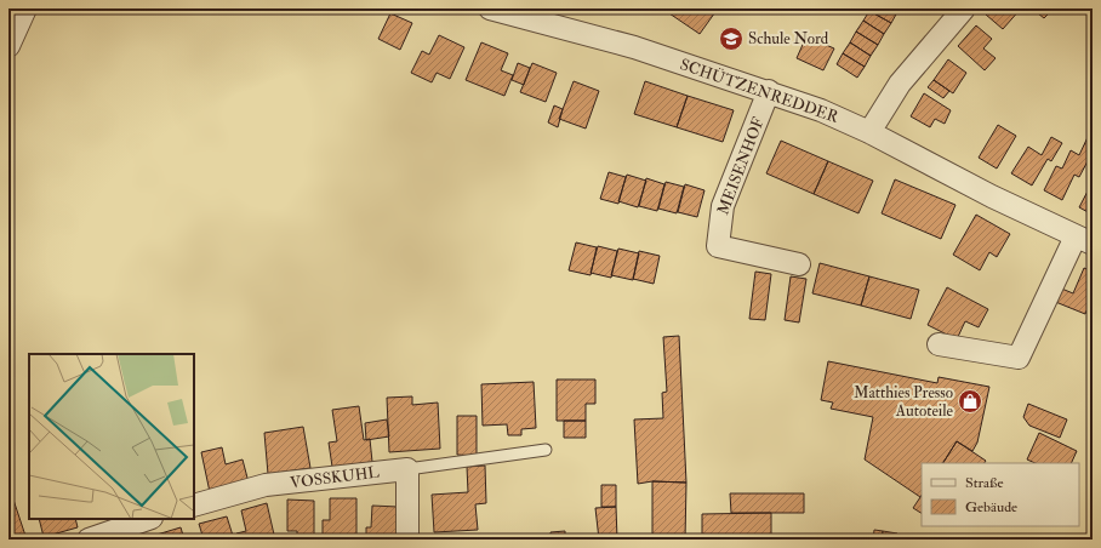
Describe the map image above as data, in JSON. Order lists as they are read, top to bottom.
{
  "streets": {
    "street": ["SCHÜTZENREDDER", "MEISENHOF", "VOSSKUHL"]
  },
  "crossings": [
    ["SCHÜTZENREDDER", "MEISENHOF"]
  ],
  "places": {
    "school or university": ["Schule Nord"],
    "shop": ["Matthies Presso Autoteile"]
  },
  "legend": ["Straße", "Gebäude"]
}
